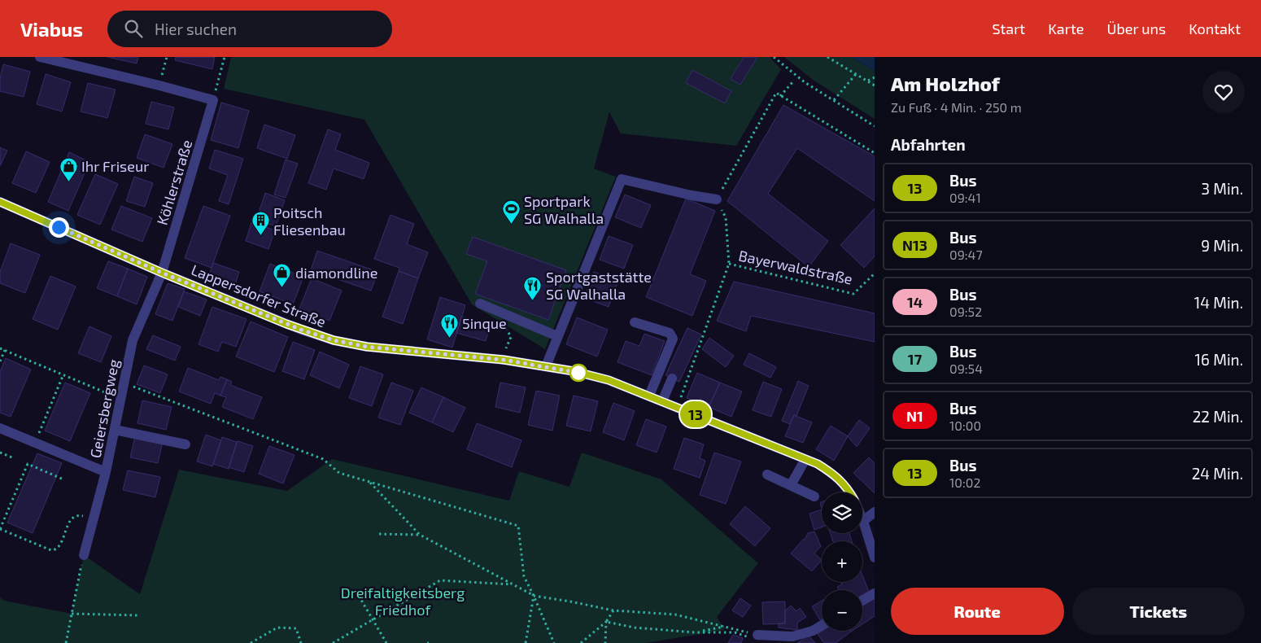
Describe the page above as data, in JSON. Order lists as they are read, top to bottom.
{
  "streets": {
    "street": ["Köhlerstraße", "Lappersdorfer Straße", "Geiersbergweg"],
    "path": ["Bayerwaldstraße"]
  },
  "crossings": [
    ["Köhlerstraße", "Lappersdorfer Straße"],
    ["Köhlerstraße", "Geiersbergweg"],
    ["Bayerwaldstraße", "Lappersdorfer Straße"],
    ["Lappersdorfer Straße", "Geiersbergweg"]
  ],
  "parks": ["Dreifaltigkeitsberg Friedhof"],
  "places": {
    "shop": ["Ihr Friseur", "diamondline"],
    "sports": ["Sportpark SG Walhalla"],
    "building": ["Poitsch Fliesenbau"],
    "restaurant": ["Sportgaststätte SG Walhalla", "5inque"]
  },
  "lines": ["bus line 13"],
  "page": {
    "header": "Viabus",
    "search": "Hier suchen",
    "nav": [
      "Start",
      "Karte",
      "Über uns",
      "Kontakt"
    ],
    "on_map": "13",
    "heading": [
      ["Am Holzhof", "Zu Fuß · 4 Min. · 250 m"],
      "Abfahrten"
    ],
    "list": [
      {
        "mark": "13",
        "name": "Bus",
        "note": "09:41",
        "value": "3 Min."
      },
      {
        "mark": "N13",
        "name": "Bus",
        "note": "09:47",
        "value": "9 Min."
      },
      {
        "mark": "14",
        "name": "Bus",
        "note": "09:52",
        "value": "14 Min."
      },
      {
        "mark": "17",
        "name": "Bus",
        "note": "09:54",
        "value": "16 Min."
      },
      {
        "mark": "N1",
        "name": "Bus",
        "note": "10:00",
        "value": "22 Min."
      },
      {
        "mark": "13",
        "name": "Bus",
        "note": "10:02",
        "value": "24 Min."
      }
    ],
    "map_buttons": ["+", "−"],
    "buttons": ["Route", "Tickets"]
  }
}
